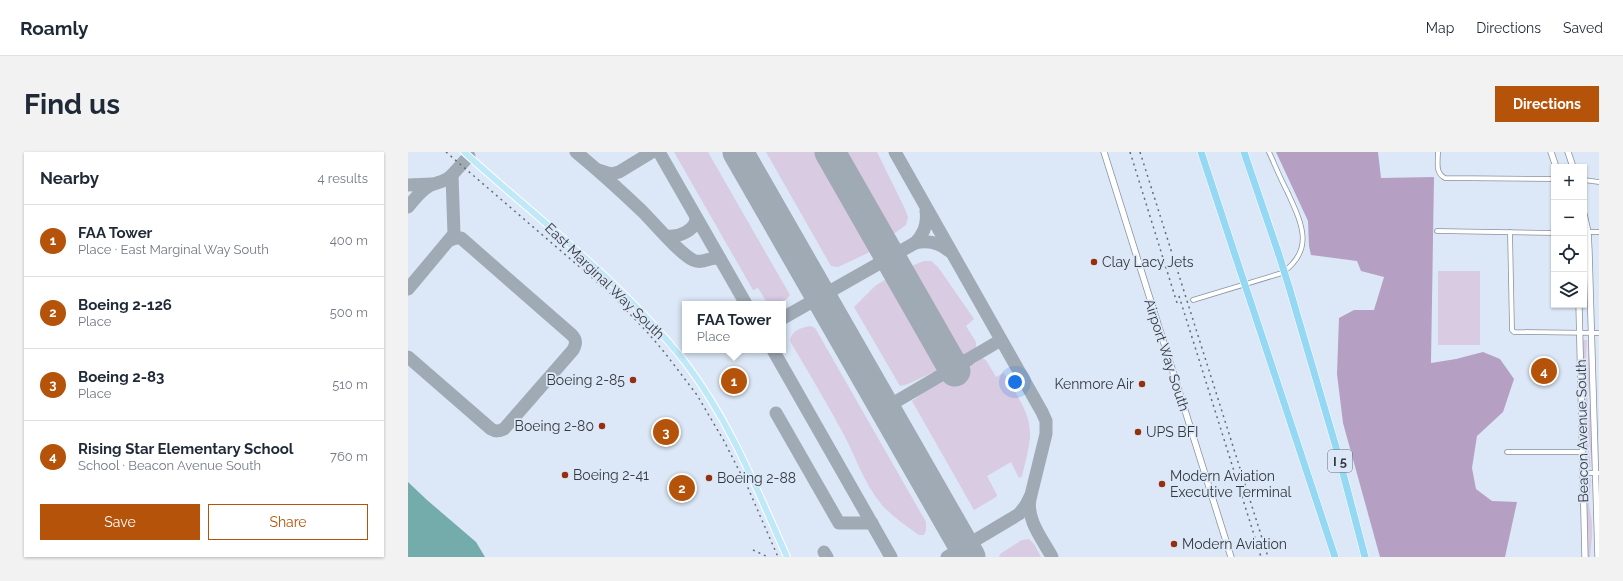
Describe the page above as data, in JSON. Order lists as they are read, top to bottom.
{
  "streets": {
    "highway": ["I 5"],
    "main road": ["East Marginal Way South", "Airport Way South", "Beacon Avenue South"]
  },
  "places": [
    "Clay Lacy Jets",
    "Boeing 2-85",
    "Kenmore Air",
    "Boeing 2-80",
    "UPS BFI",
    "Boeing 2-41",
    "Boeing 2-88",
    "Modern Aviation Executive Terminal",
    "Modern Aviation"
  ],
  "page": {
    "header": "Roamly",
    "nav": ["Map", "Directions", "Saved"],
    "buttons": [
      "Directions",
      ["Save", "Share"]
    ],
    "title": "Find us",
    "heading": ["Nearby", "4 results"],
    "map_buttons": ["+", "−"],
    "list": [
      {
        "mark": "1",
        "name": "FAA Tower",
        "note": "Place · East Marginal Way South",
        "value": "400 m"
      },
      {
        "mark": "2",
        "name": "Boeing 2-126",
        "note": "Place",
        "value": "500 m"
      },
      {
        "mark": "3",
        "name": "Boeing 2-83",
        "note": "Place",
        "value": "510 m"
      },
      {
        "mark": "4",
        "name": "Rising Star Elementary School",
        "note": "School · Beacon Avenue South",
        "value": "760 m"
      }
    ],
    "popup": ["FAA Tower", "Place"],
    "pins": [
      "4",
      "1",
      "3",
      "2"
    ]
  }
}
